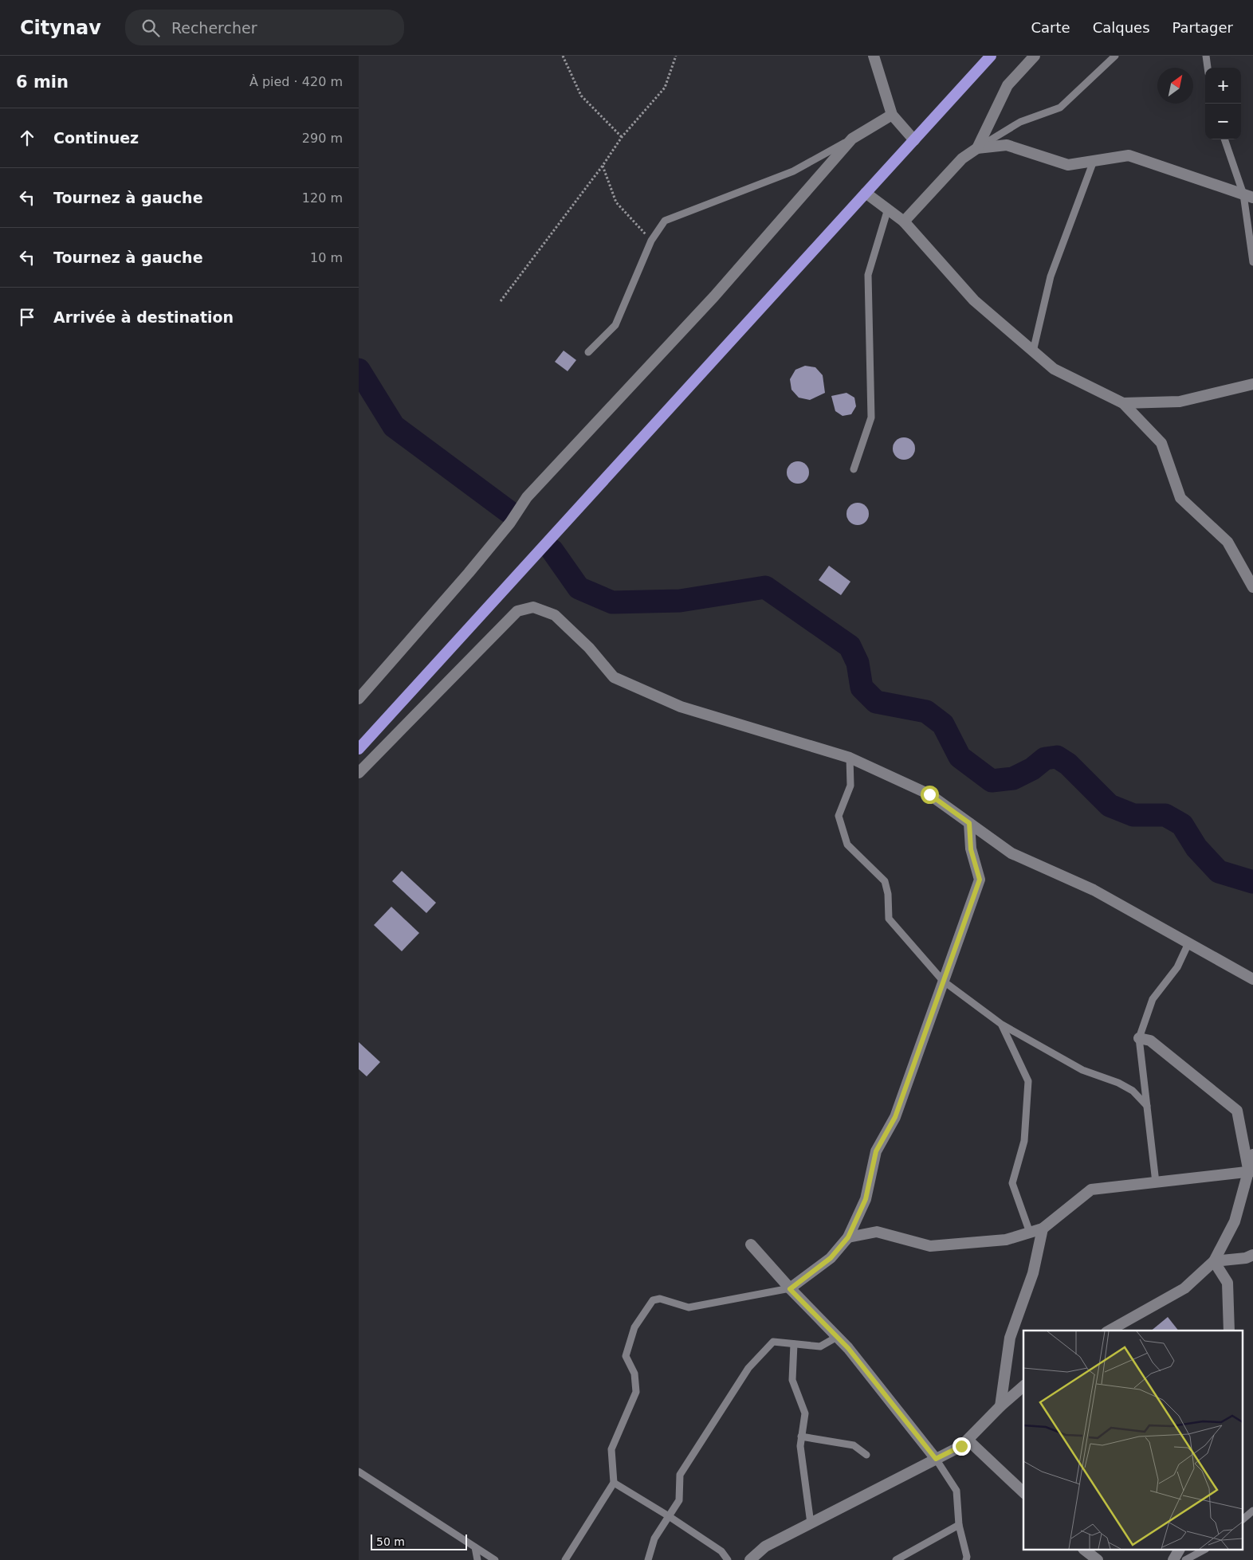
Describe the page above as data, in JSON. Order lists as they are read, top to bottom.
{
  "scale_bar": "50 m",
  "north": "top right",
  "page": {
    "header": "Citynav",
    "search": "Rechercher",
    "nav": ["Carte", "Calques", "Partager"],
    "heading": ["6 min", "À pied · 420 m"],
    "map_buttons": ["+", "−"],
    "list": [
      ["Continuez", "290 m"],
      ["Tournez à gauche", "120 m"],
      ["Tournez à gauche", "10 m"],
      "Arrivée à destination"
    ],
    "scale": "50 m"
  }
}
